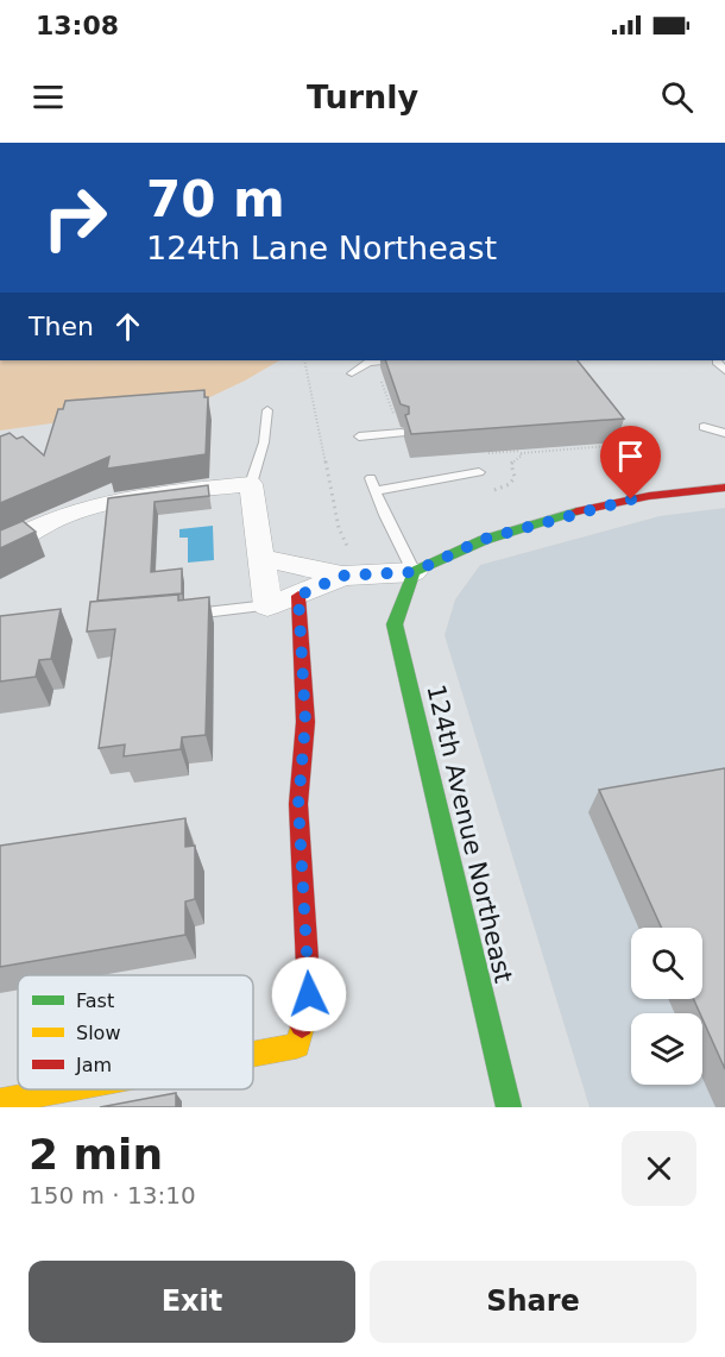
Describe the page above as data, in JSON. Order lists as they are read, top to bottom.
{
  "streets": {
    "street": ["124th Avenue Northeast"]
  },
  "legend": ["Fast", "Slow", "Jam"],
  "page": {
    "status": "13:08",
    "header": "Turnly",
    "turn": ["70 m", "124th Lane Northeast"],
    "then": "Then",
    "heading": ["2 min", "150 m · 13:10"],
    "buttons": ["Exit", "Share"]
  }
}
